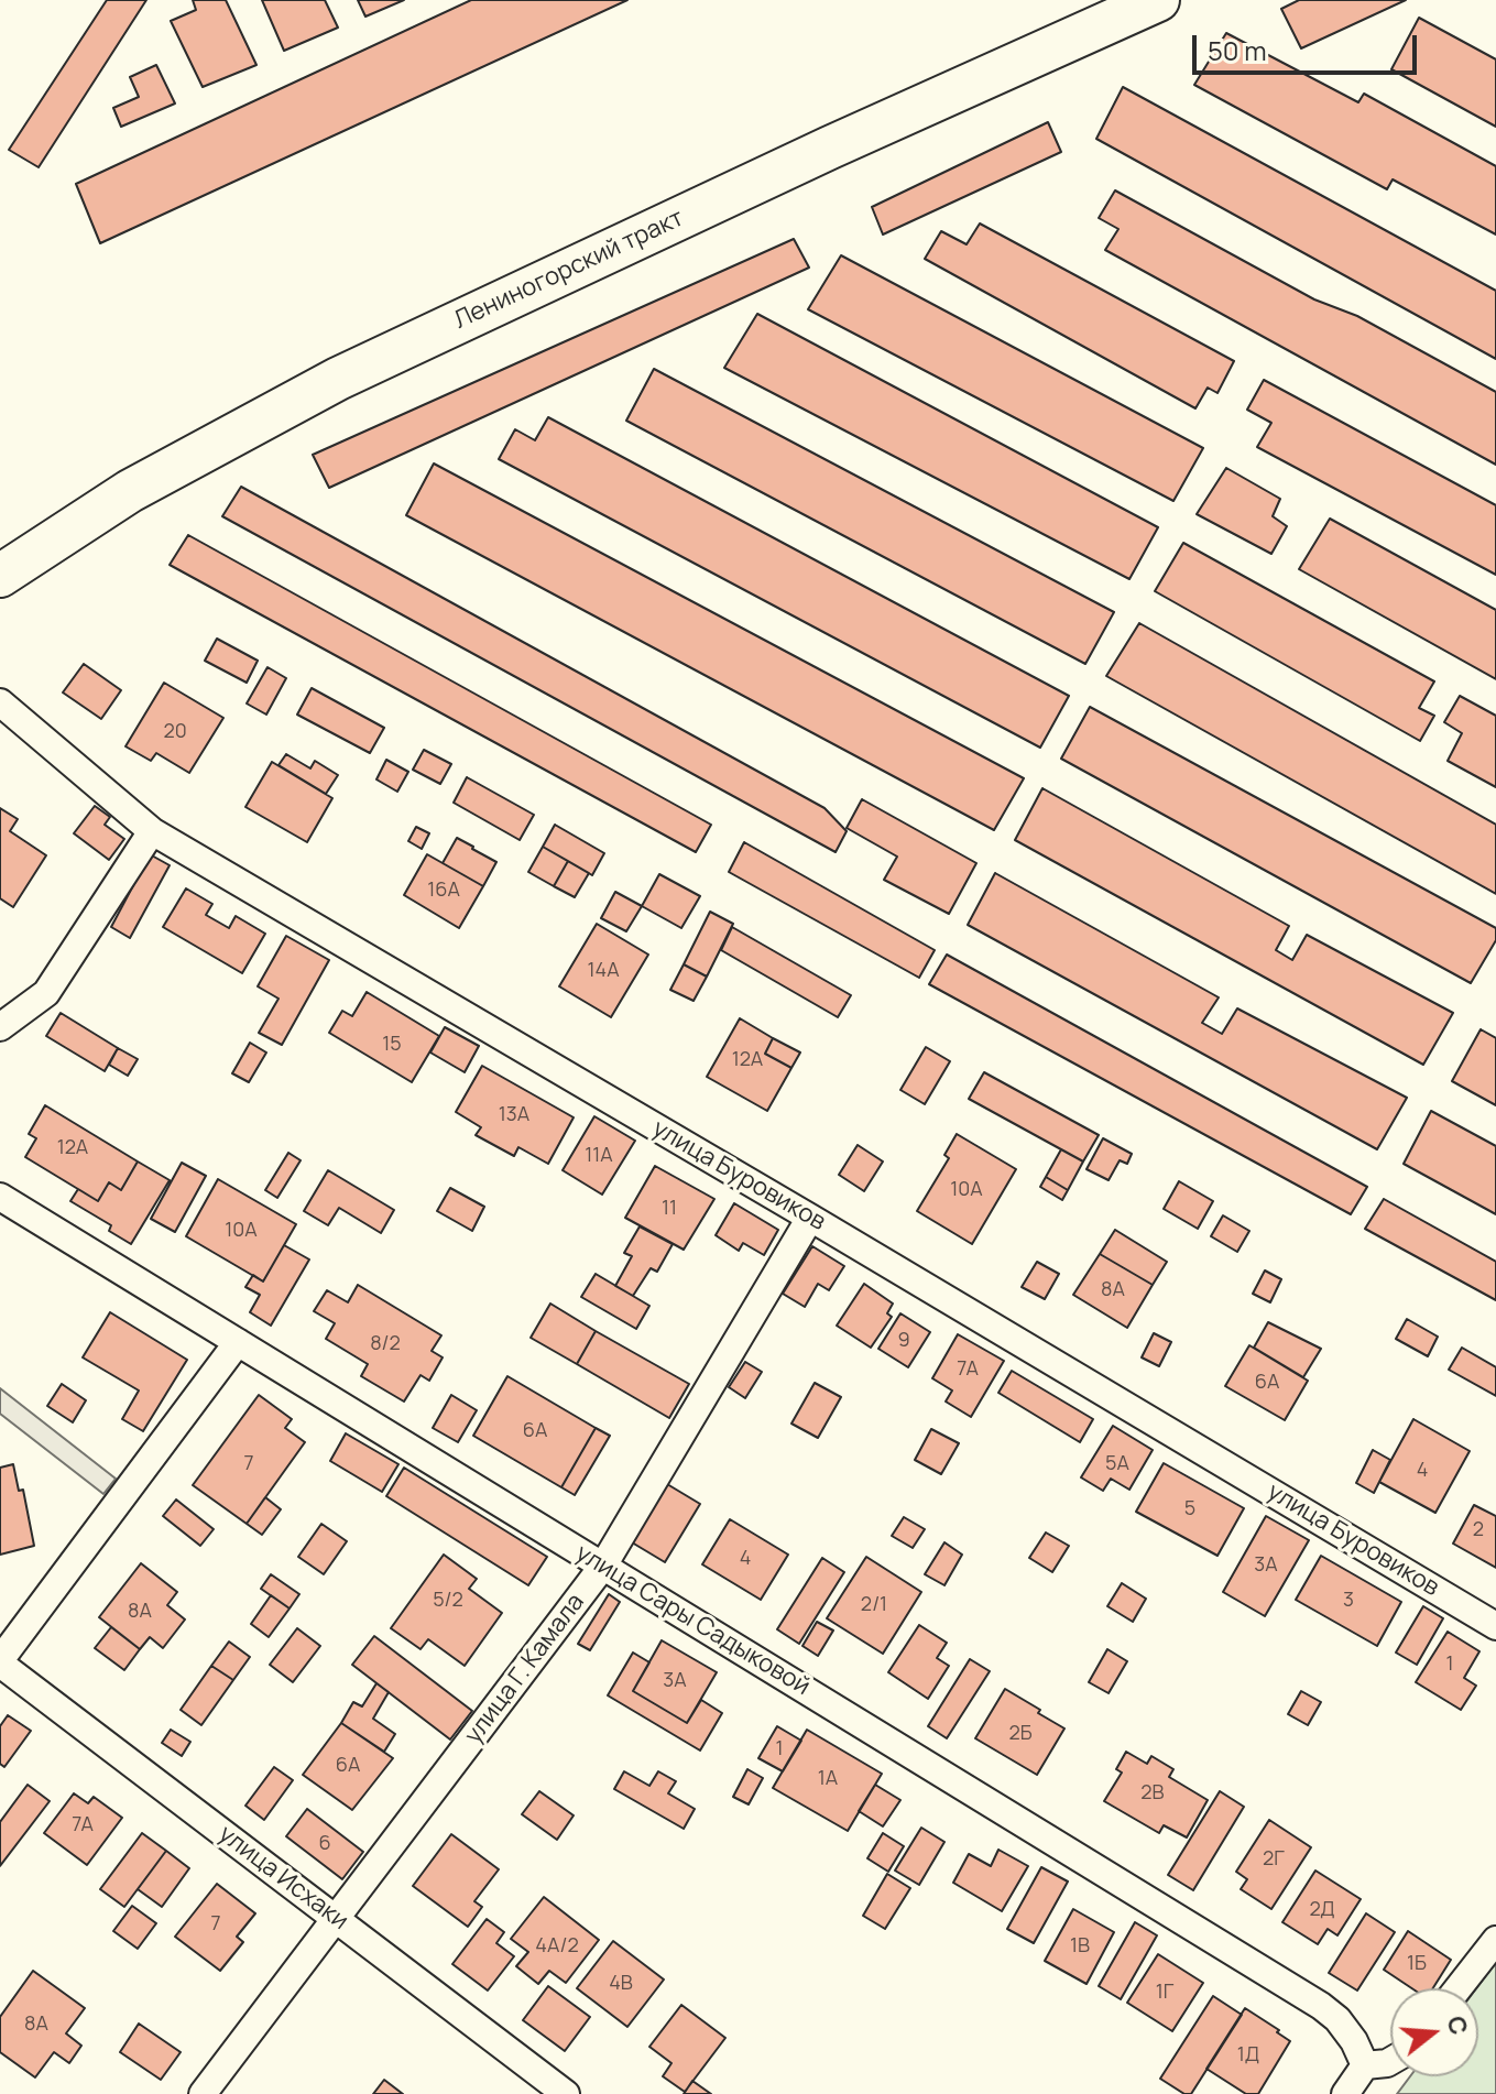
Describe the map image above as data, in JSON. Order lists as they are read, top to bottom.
{
  "streets": {
    "main road": ["Лениногорский тракт"],
    "street": [
      "улица Буровиков",
      "улица Сары Садыковой",
      "улица Г. Камала",
      "улица Исхаки"
    ]
  },
  "crossings": [
    ["улица Буровиков", "улица Г. Камала"],
    ["улица Сары Садыковой", "улица Г. Камала"],
    ["улица Г. Камала", "улица Исхаки"]
  ],
  "house_numbers": [
    "20",
    "16А",
    "14А",
    "15",
    "12А",
    "13А",
    "12А",
    "11А",
    "10А",
    "11",
    "10А",
    "8А",
    "9",
    "8/2",
    "7А",
    "6А",
    "6А",
    "7",
    "5А",
    "4",
    "5",
    "2",
    "4",
    "3А",
    "5/2",
    "3",
    "2/1",
    "8А",
    "1",
    "3А",
    "2Б",
    "1",
    "6А",
    "1А",
    "2В",
    "7А",
    "6",
    "2Г",
    "2Д",
    "7",
    "4А/2",
    "1В",
    "1Б",
    "4В",
    "1Г",
    "8А",
    "1Д"
  ],
  "scale_bar": "50 m",
  "north": "right"
}
